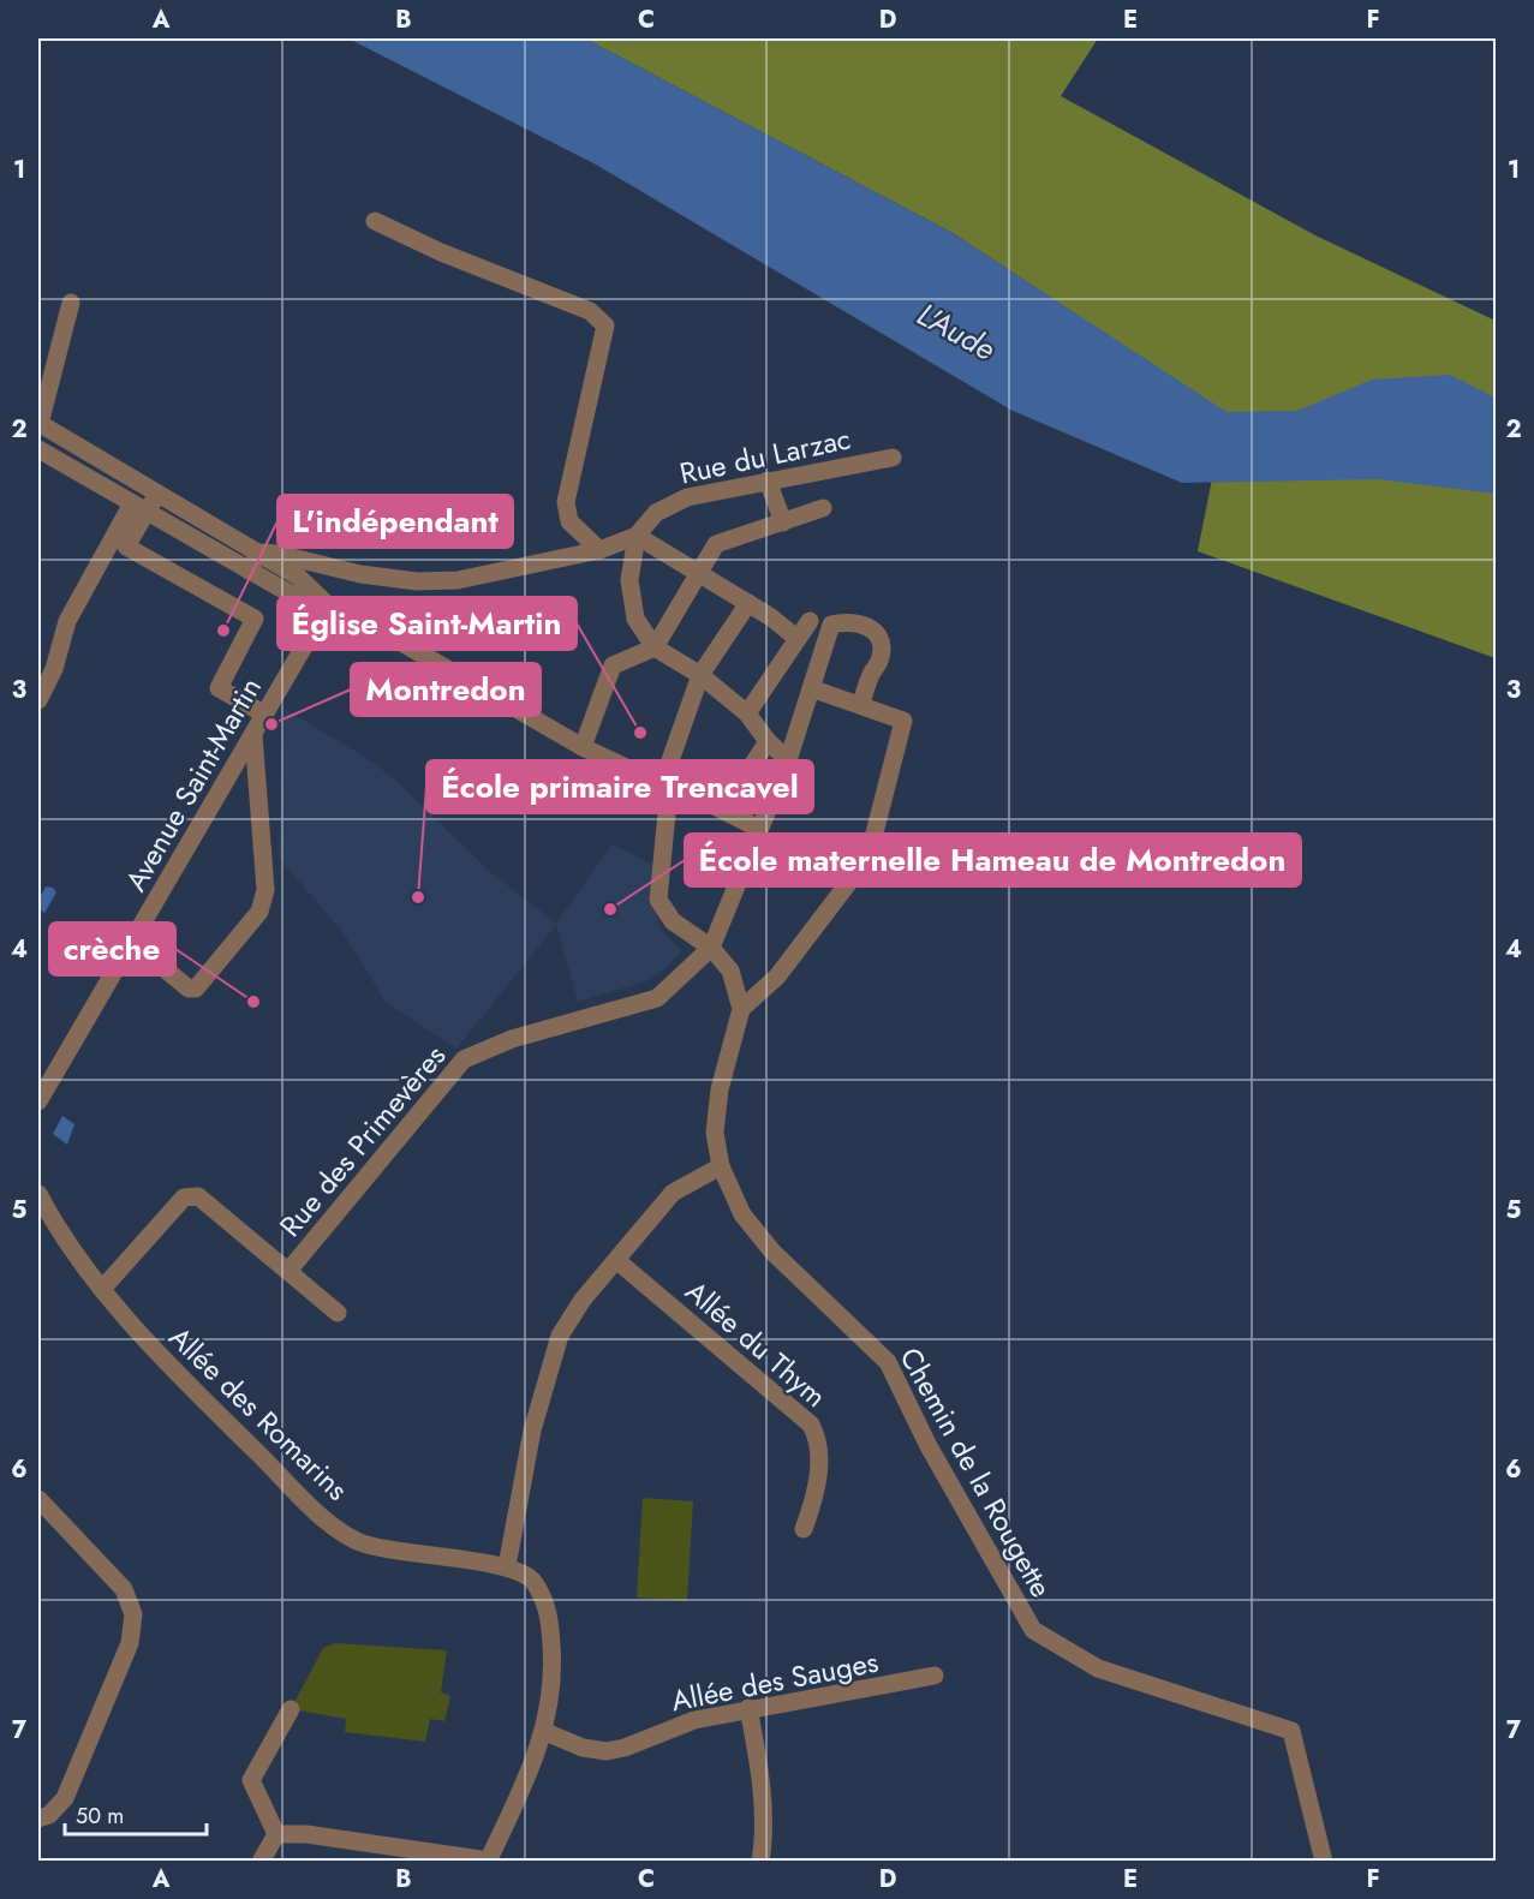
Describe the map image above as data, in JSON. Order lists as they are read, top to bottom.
{
  "streets": {
    "street": [
      "Rue du Larzac",
      "Avenue Saint-Martin",
      "Rue des Primevères",
      "Allée du Thym",
      "Allée des Romarins",
      "Chemin de la Rougette",
      "Allée des Sauges"
    ]
  },
  "crossings": [
    ["Rue des Primevères", "Allée des Romarins"]
  ],
  "water": ["L'Aude"],
  "places": [
    "L'indépendant",
    "Montredon",
    "Église Saint-Martin",
    "École primaire Trencavel",
    "École maternelle Hameau de Montredon",
    "crèche"
  ],
  "scale_bar": "50 m",
  "grid": {
    "columns": [
      "A",
      "B",
      "C",
      "D",
      "E",
      "F"
    ],
    "rows": [
      "1",
      "2",
      "3",
      "4",
      "5",
      "6",
      "7"
    ]
  }
}
